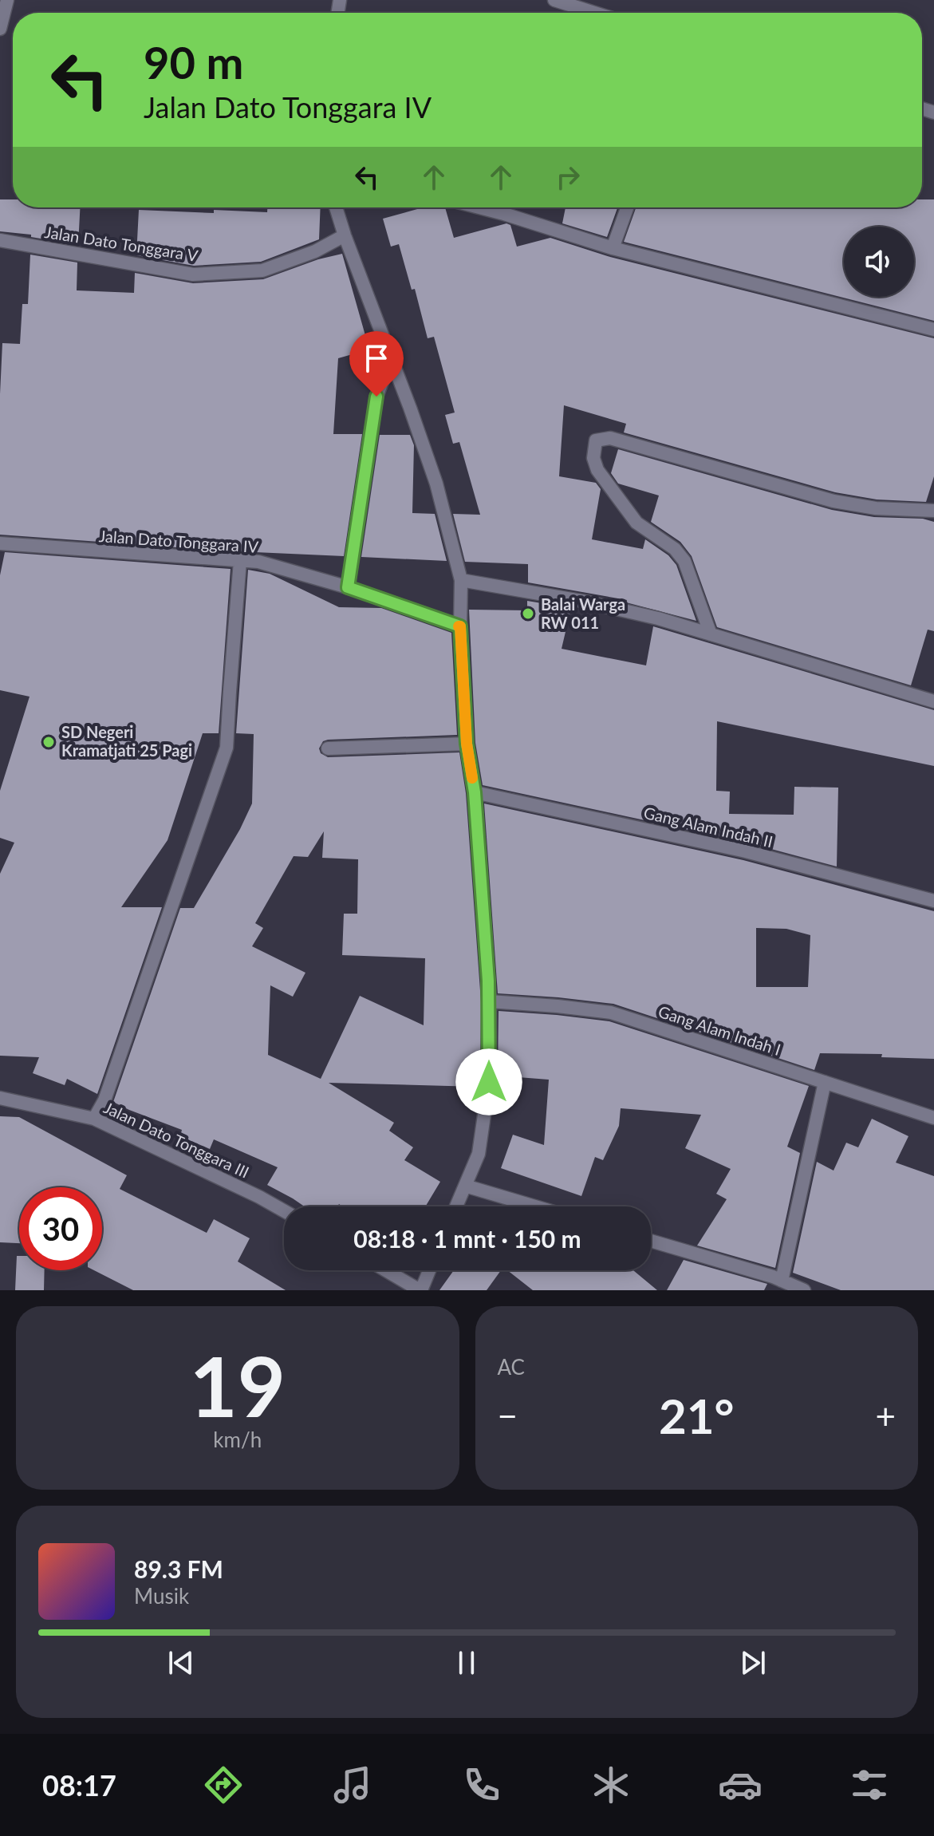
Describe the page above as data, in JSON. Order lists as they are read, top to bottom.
{
  "streets": {
    "street": [
      "Jalan Dato Tonggara V",
      "Jalan Dato Tonggara IV",
      "Gang Alam Indah II",
      "Gang Alam Indah I",
      "Jalan Dato Tonggara III"
    ]
  },
  "places": ["Balai Warga RW 011", "SD Negeri Kramatjati 25 Pagi"],
  "page": {
    "turn": ["90 m", "Jalan Dato Tonggara IV"],
    "limit": "30",
    "trip": "08:18 · 1 mnt · 150 m",
    "tile": [
      ["19", "km/h"],
      "AC"
    ],
    "heat": ["−", "21°", "+"],
    "song": ["89.3 FM", "Musik"],
    "tabs": "08:17"
  }
}
